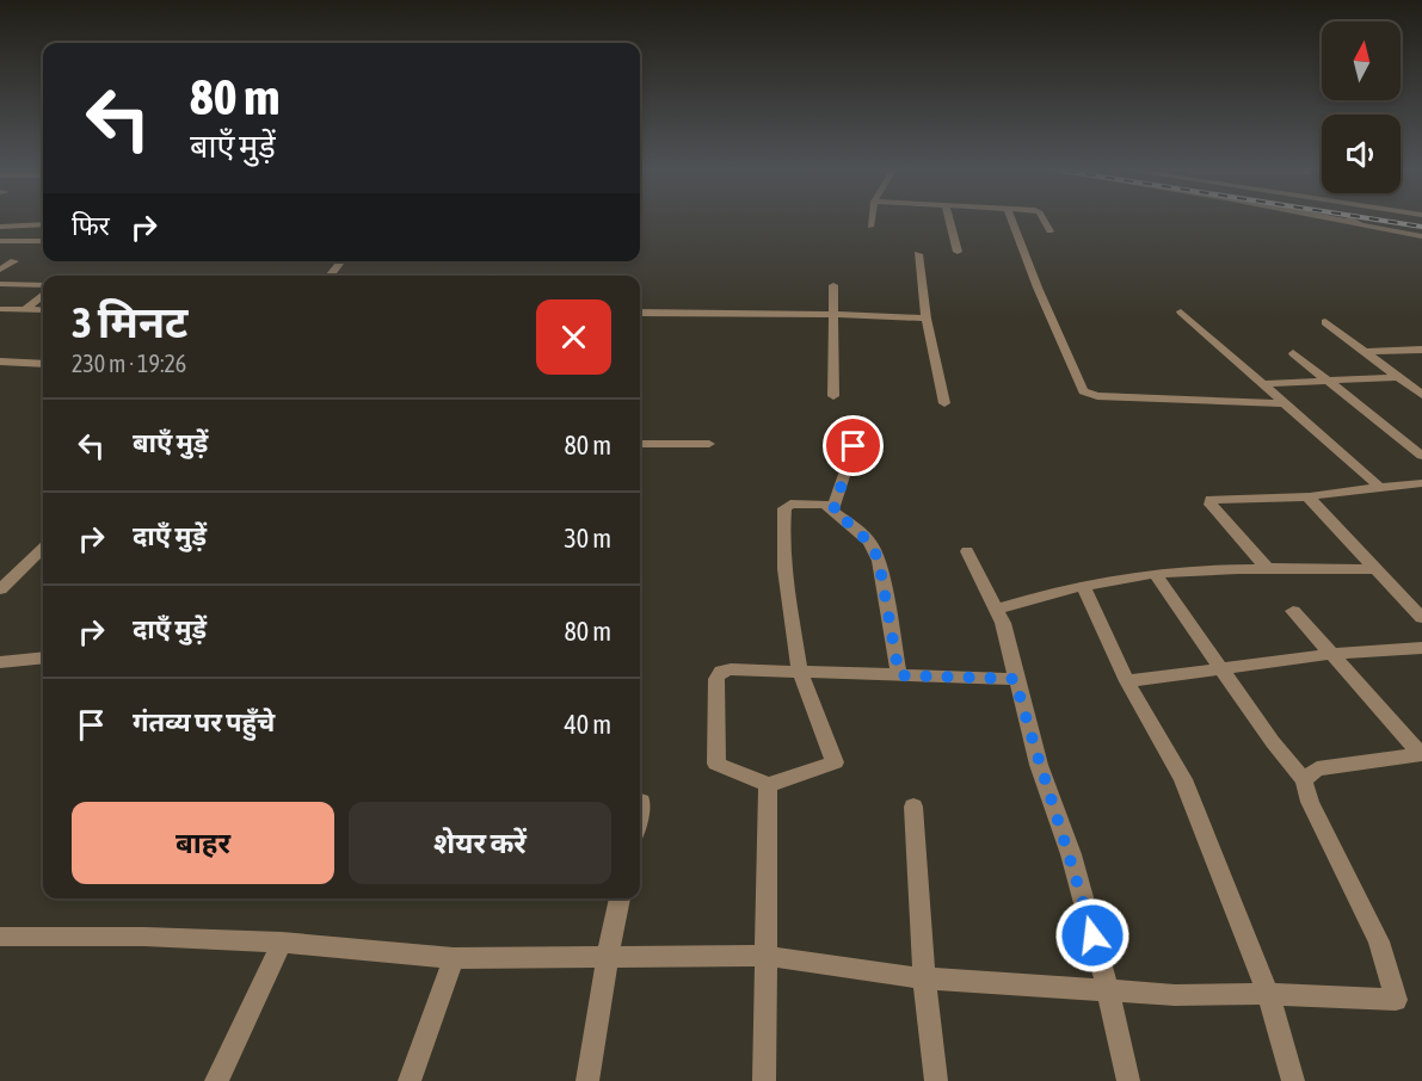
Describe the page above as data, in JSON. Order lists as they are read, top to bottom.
{
  "north": "top",
  "page": {
    "turn": ["80 m", "बाएँ मुड़ें"],
    "then": "फिर",
    "heading": ["3 मिनट", "230 m · 19:26"],
    "list": [
      {
        "name": "बाएँ मुड़ें",
        "value": "80 m"
      },
      {
        "name": "दाएँ मुड़ें",
        "value": "30 m"
      },
      {
        "name": "दाएँ मुड़ें",
        "value": "80 m"
      },
      {
        "name": "गंतव्य पर पहुँचे",
        "value": "40 m"
      }
    ],
    "buttons": ["बाहर", "शेयर करें"]
  }
}
